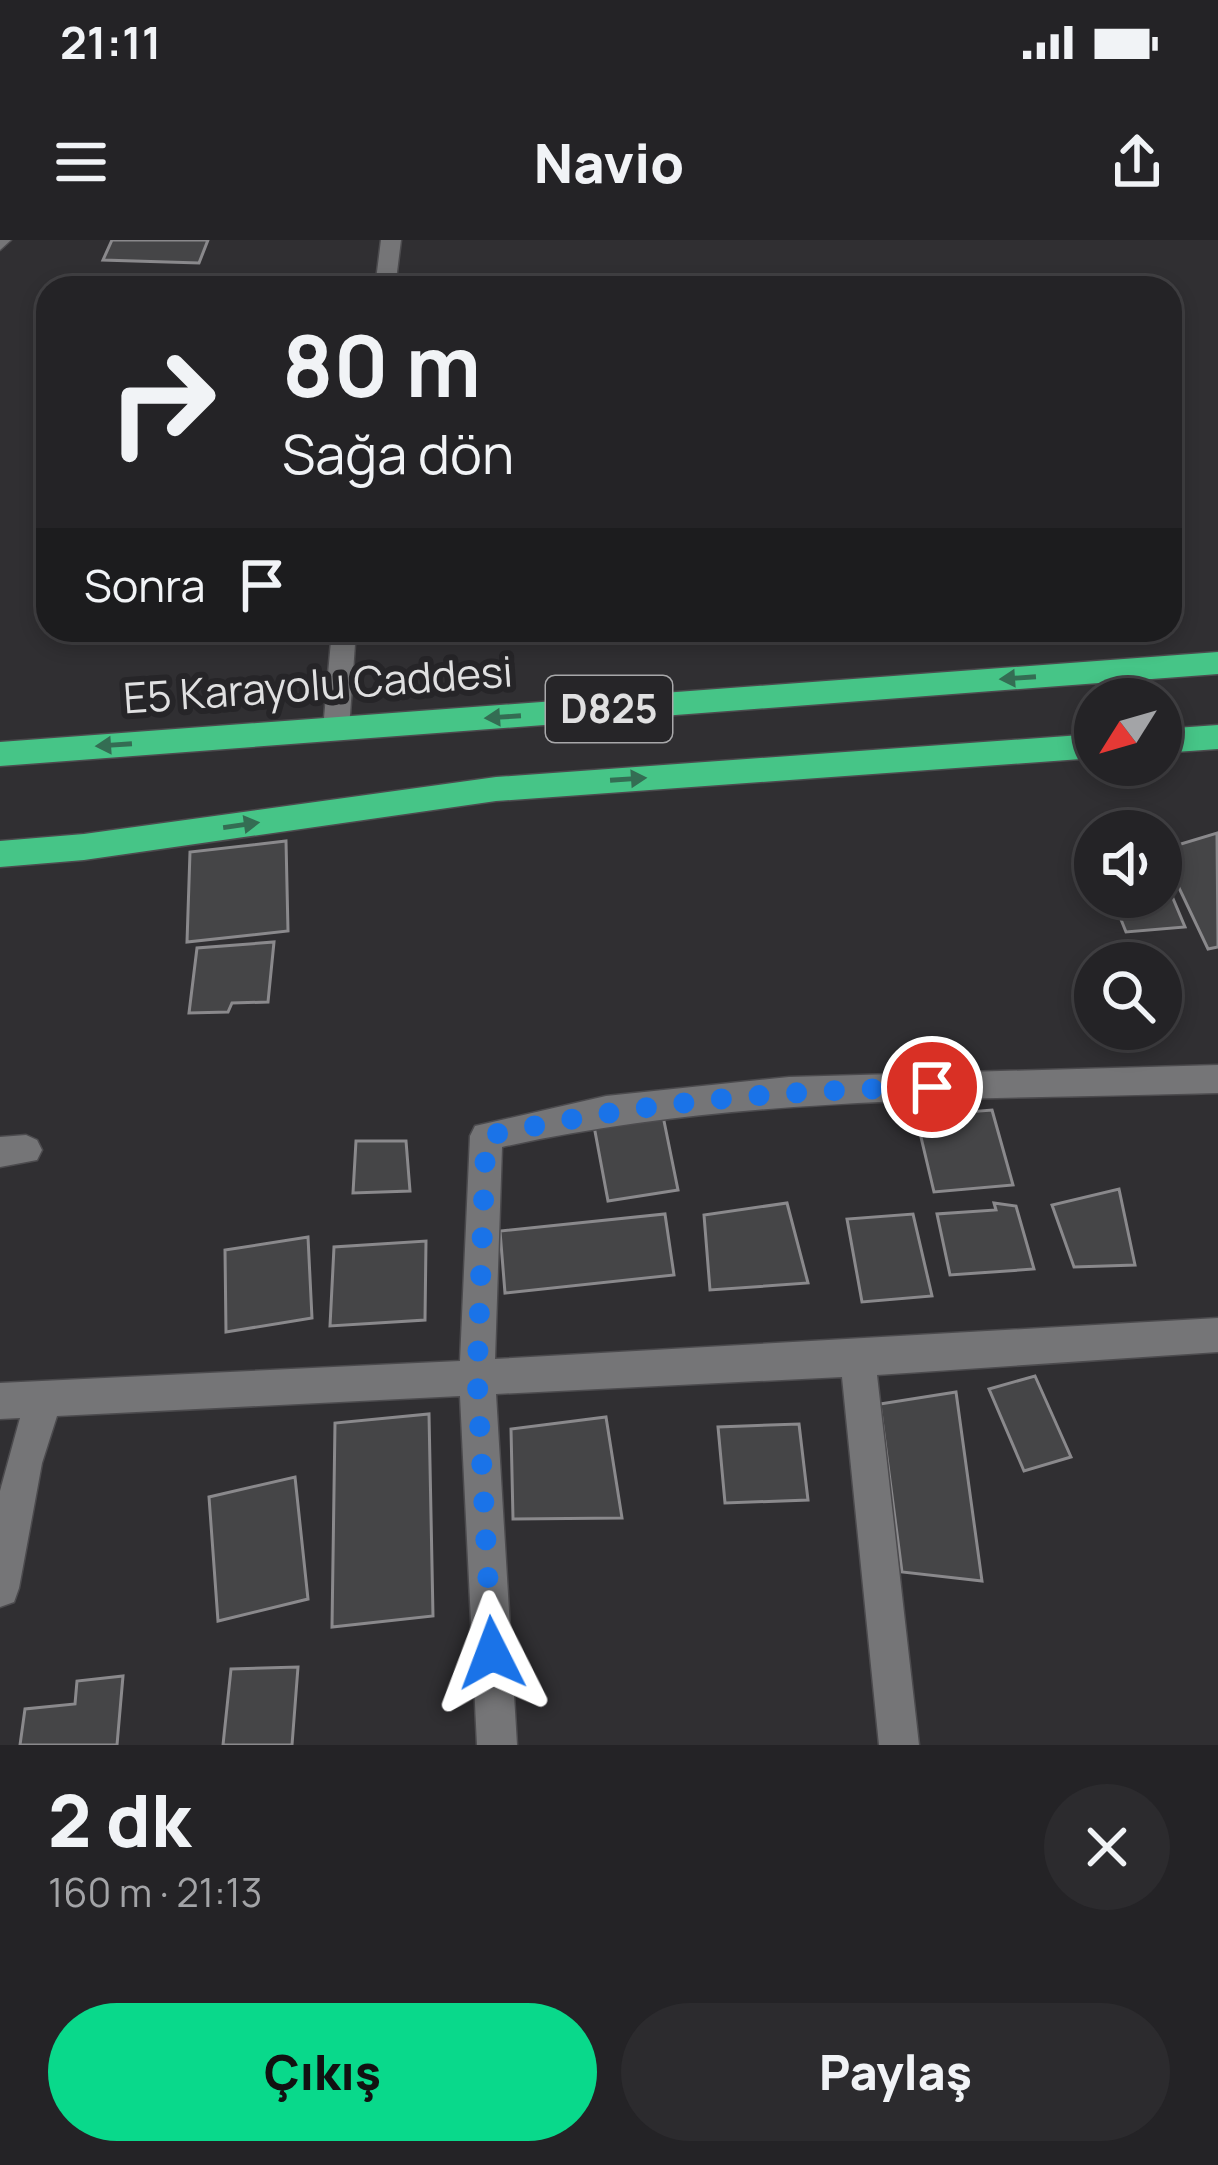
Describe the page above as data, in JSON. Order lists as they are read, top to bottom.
{
  "streets": {
    "highway": ["E5 Karayolu Caddesi", "D825"]
  },
  "north": "bottom left",
  "page": {
    "status": "21:11",
    "header": "Navio",
    "turn": ["80 m", "Sağa dön"],
    "then": "Sonra",
    "heading": ["2 dk", "160 m · 21:13"],
    "buttons": ["Çıkış", "Paylaş"]
  }
}
